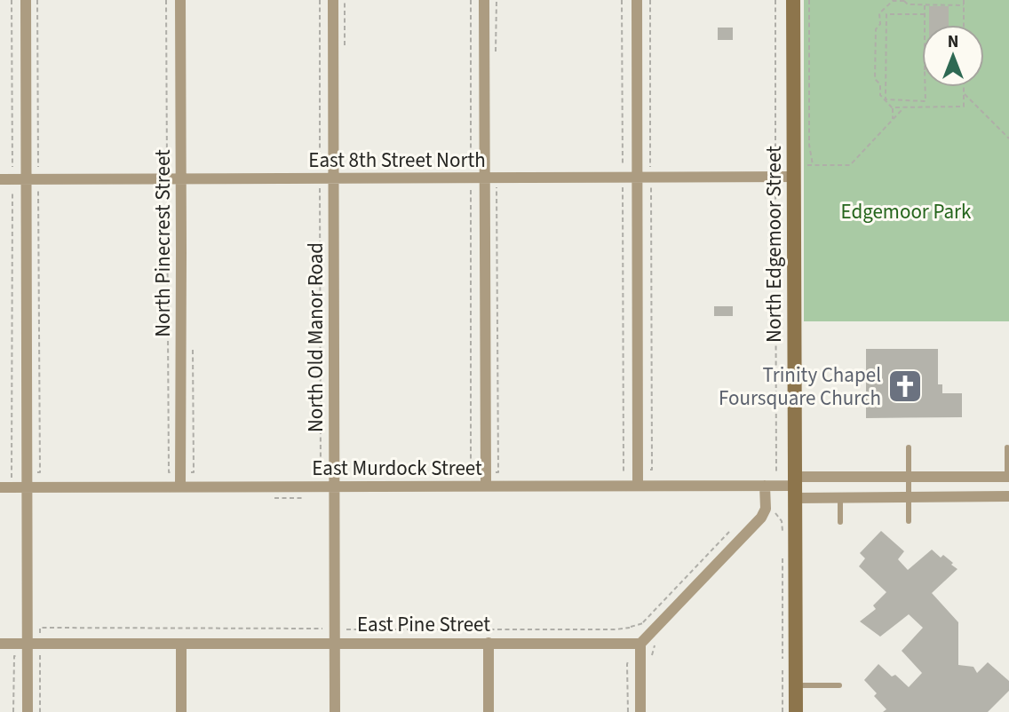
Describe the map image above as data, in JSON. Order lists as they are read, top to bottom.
{
  "streets": {
    "street": [
      "East 8th Street North",
      "North Pinecrest Street",
      "North Edgemoor Street",
      "North Old Manor Road",
      "East Murdock Street",
      "East Pine Street"
    ]
  },
  "crossings": [
    ["East 8th Street North", "North Pinecrest Street"],
    ["East 8th Street North", "North Edgemoor Street"],
    ["East 8th Street North", "North Old Manor Road"],
    ["North Pinecrest Street", "East Murdock Street"],
    ["North Edgemoor Street", "East Murdock Street"],
    ["North Old Manor Road", "East Murdock Street"],
    ["North Old Manor Road", "East Pine Street"]
  ],
  "parks": ["Edgemoor Park"],
  "places": {
    "church": ["Trinity Chapel Foursquare Church"]
  },
  "north": "top"
}
